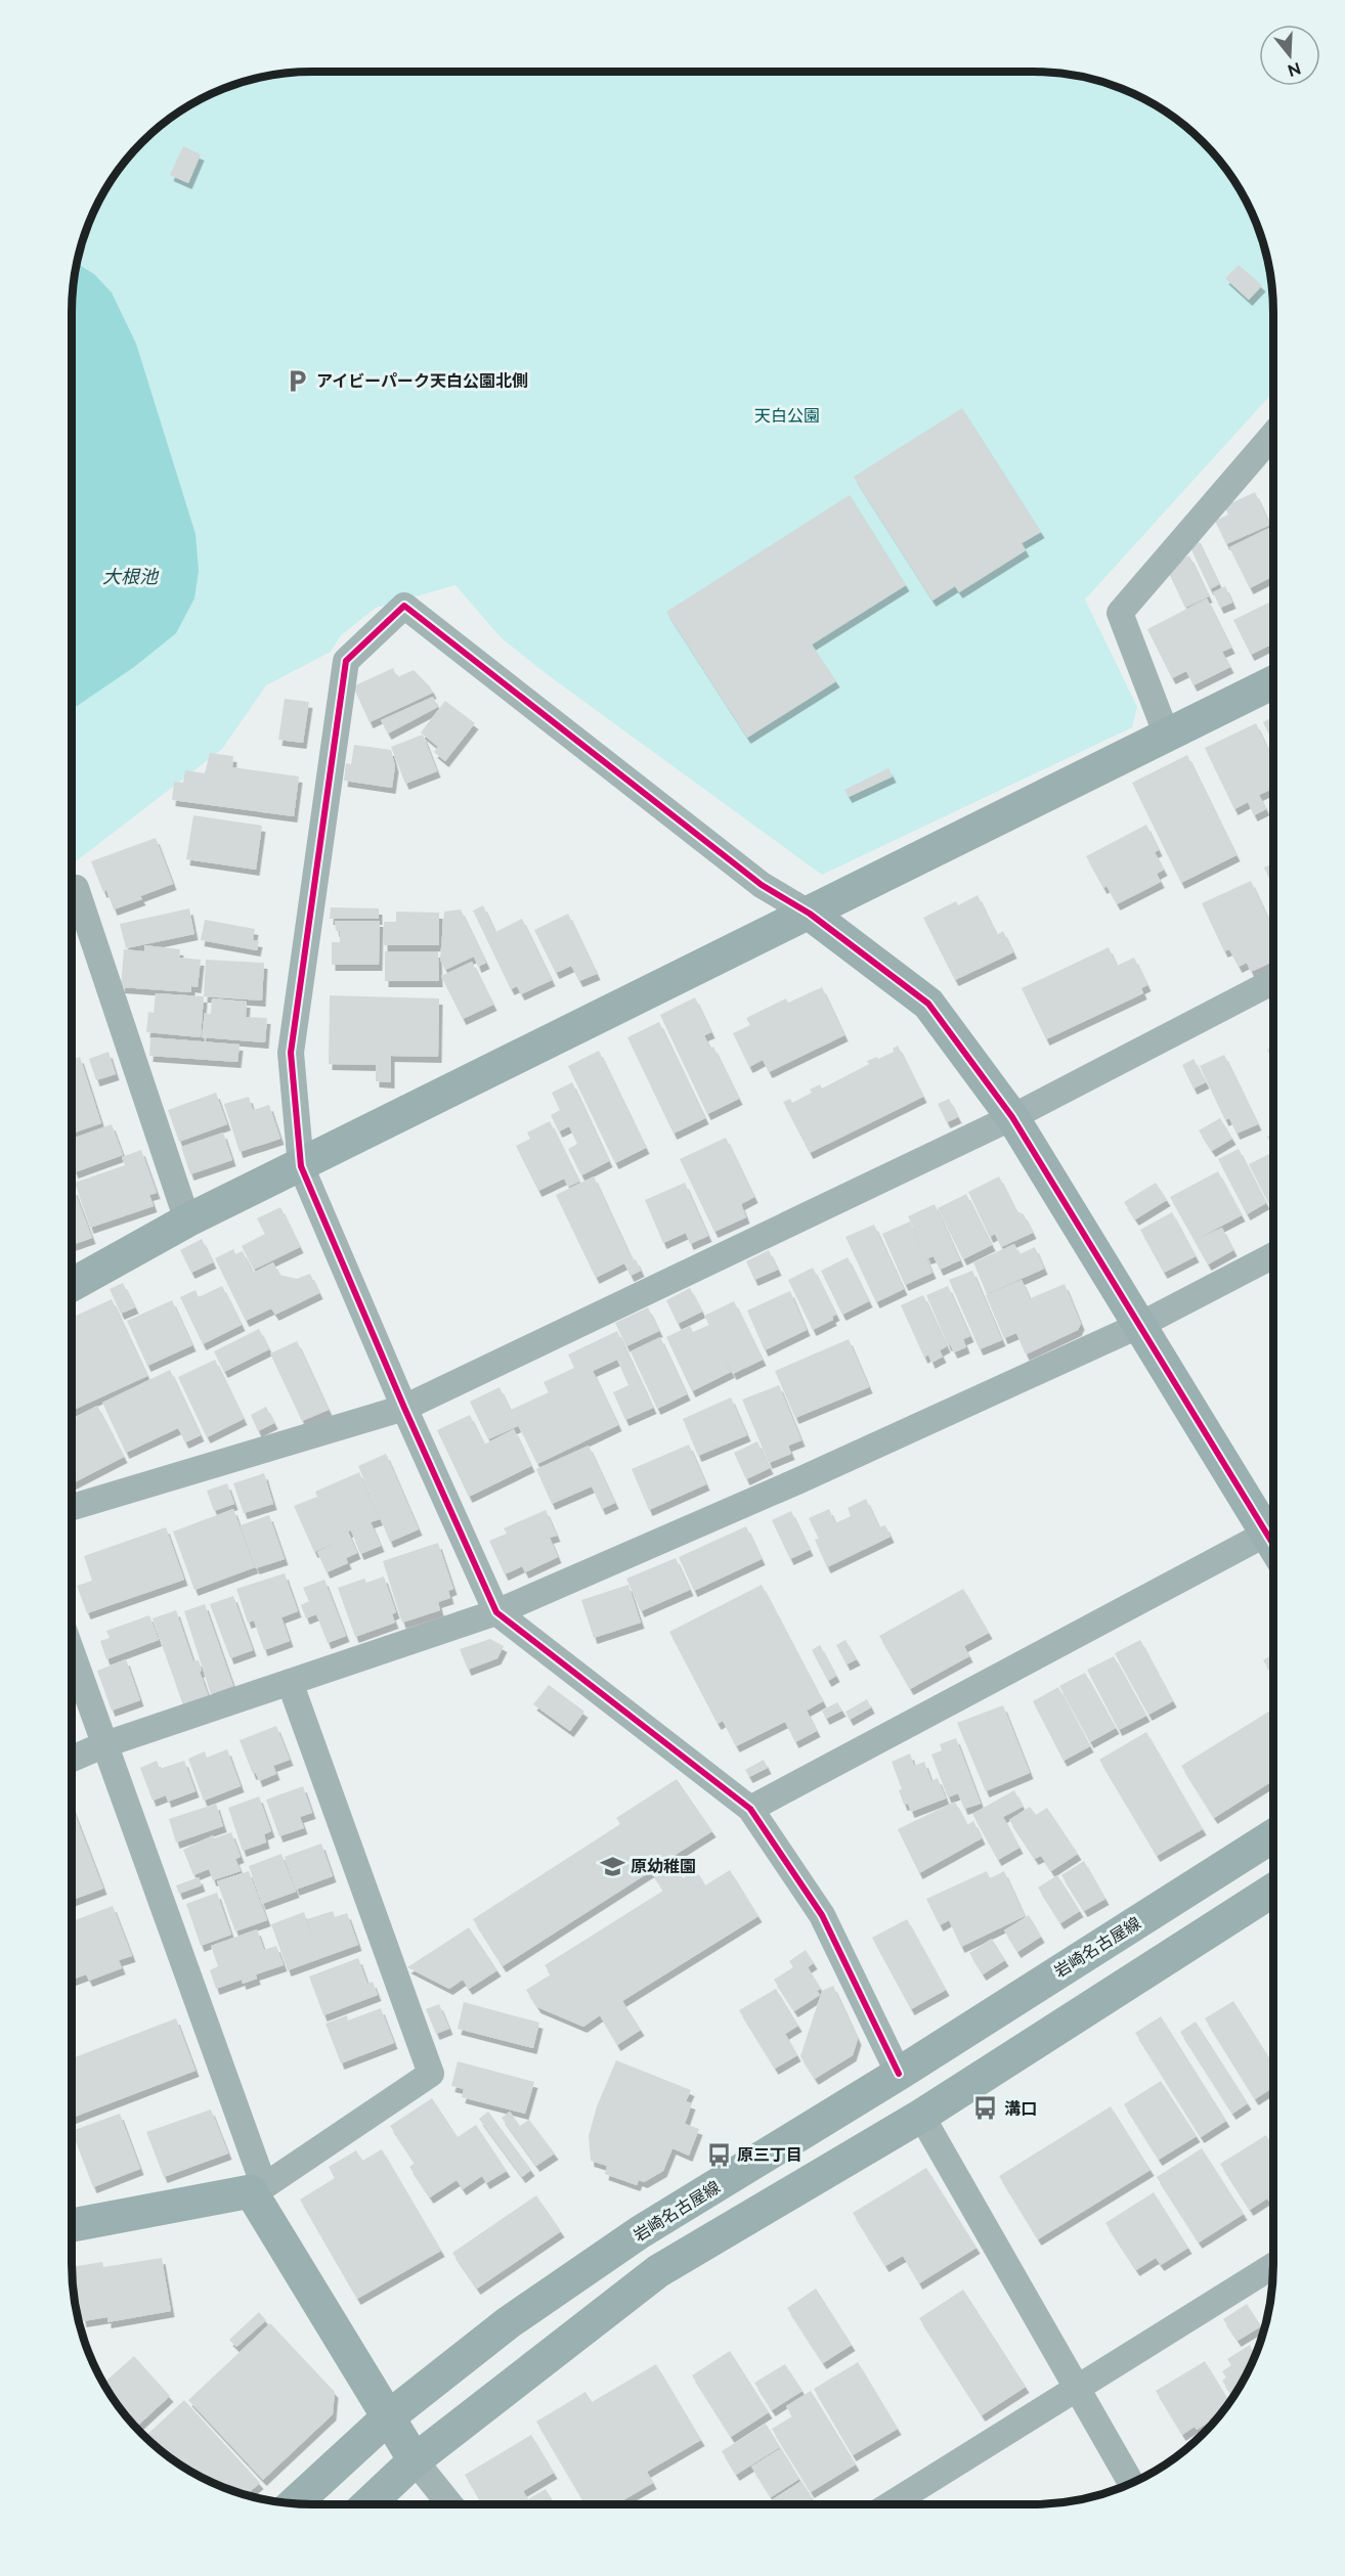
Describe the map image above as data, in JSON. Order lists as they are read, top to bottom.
{
  "streets": {
    "street": ["岩崎名古屋線"]
  },
  "water": ["大根池"],
  "parks": ["天白公園"],
  "places": {
    "parking": ["アイビーパーク天白公園北側"],
    "school or university": ["原幼稚園"],
    "bus stop": ["溝口", "原三丁目"]
  },
  "north": "bottom"
}
